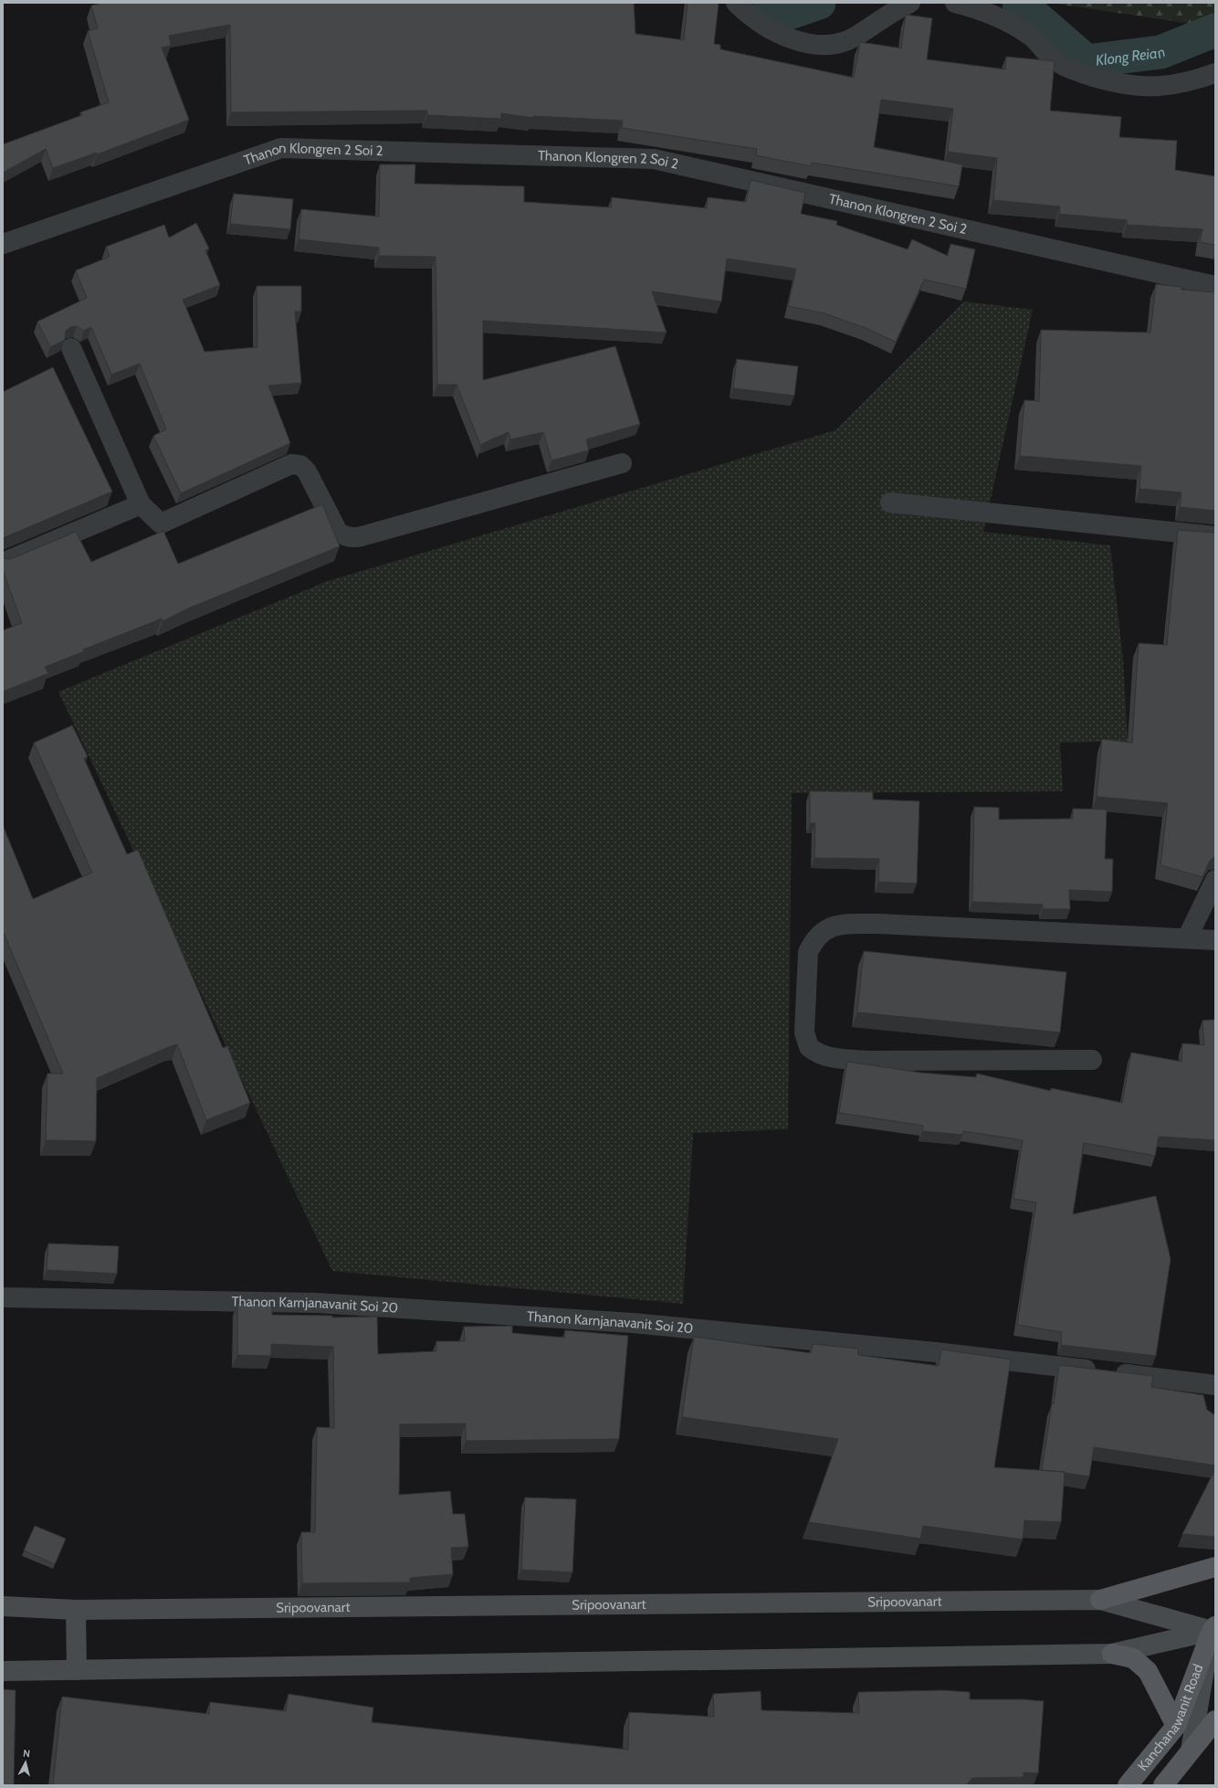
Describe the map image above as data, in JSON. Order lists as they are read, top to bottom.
{
  "streets": {
    "main road": ["Sripoovanart", "Kanchanawanit Road"],
    "street": ["Thanon Klongren 2 Soi 2", "Thanon Karnjanavanit Soi 20"]
  },
  "crossings": [
    ["Sripoovanart", "Kanchanawanit Road"]
  ],
  "water": ["Klong Reian"],
  "north": "top"
}
